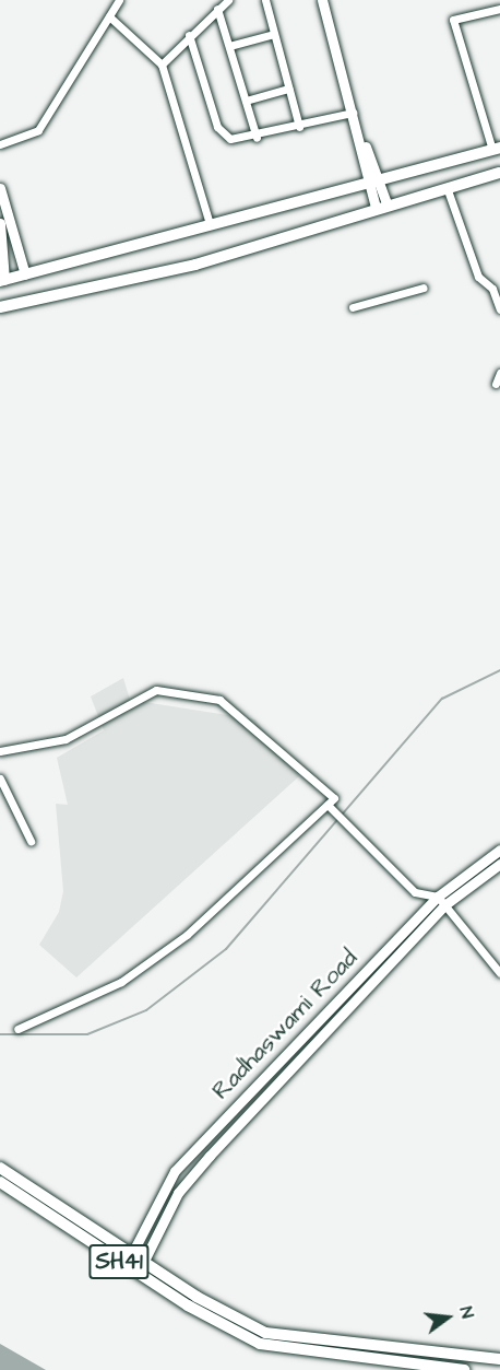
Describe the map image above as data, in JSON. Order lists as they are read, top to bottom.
{
  "streets": {
    "main road": ["SH41"],
    "street": ["Radhaswami Road"]
  },
  "crossings": [
    ["Radhaswami Road", "SH41"]
  ],
  "north": "right"
}
